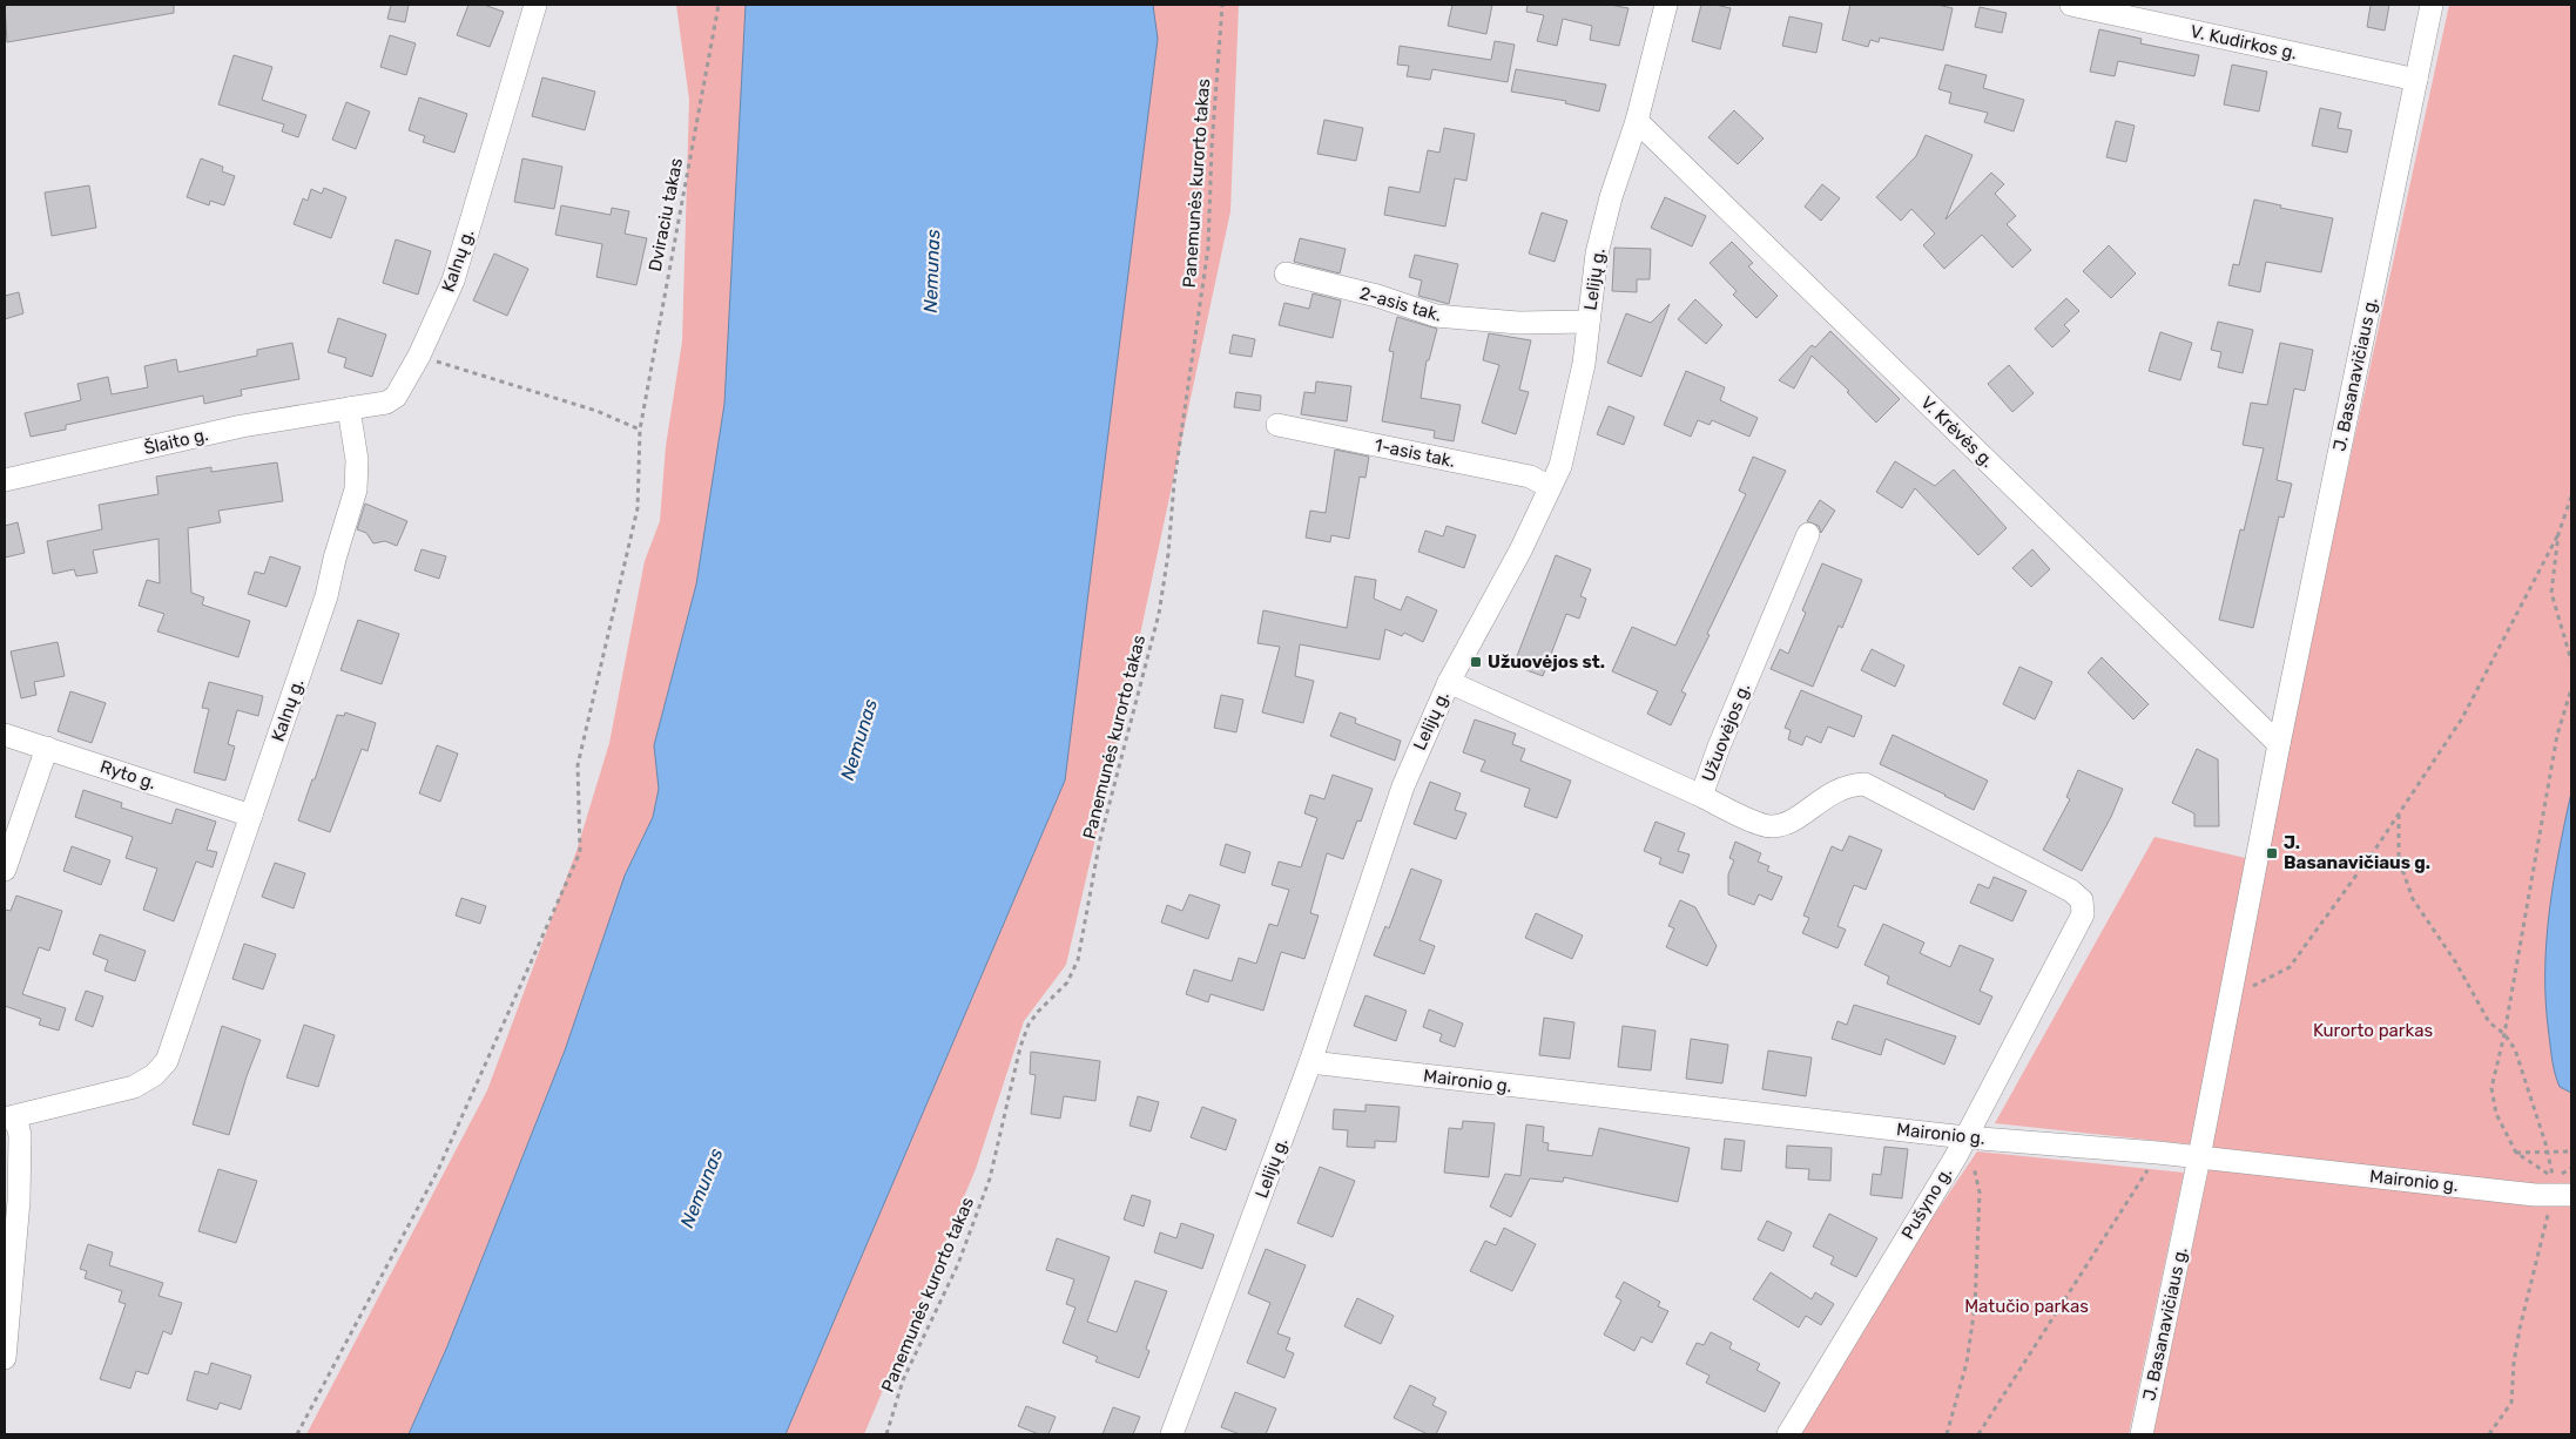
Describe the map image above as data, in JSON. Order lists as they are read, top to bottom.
{
  "streets": {
    "street": [
      "V. Kudirkos g.",
      "Kalnų g.",
      "Lelijų g.",
      "2-asis tak.",
      "J. Basanavičiaus g.",
      "V. Krėvės g.",
      "Šlaito g.",
      "1-asis tak.",
      "Užuovėjos g.",
      "Ryto g.",
      "Maironio g.",
      "Pušyno g."
    ],
    "path": ["Panemunės kurorto takas", "Dviraciu takas"]
  },
  "crossings": [
    ["V. Kudirkos g.", "J. Basanavičiaus g."],
    ["Kalnų g.", "Šlaito g."],
    ["Kalnų g.", "Ryto g."],
    ["Lelijų g.", "2-asis tak."],
    ["Lelijų g.", "V. Krėvės g."],
    ["Lelijų g.", "1-asis tak."],
    ["Lelijų g.", "Maironio g."],
    ["J. Basanavičiaus g.", "V. Krėvės g."],
    ["J. Basanavičiaus g.", "Maironio g."],
    ["Užuovėjos g.", "Pušyno g."],
    ["Maironio g.", "Pušyno g."]
  ],
  "water": ["Nemunas"],
  "parks": ["Kurorto parkas", "Matučio parkas"],
  "places": {
    "transit": ["Užuovėjos st.", "J. Basanavičiaus g."]
  }
}
